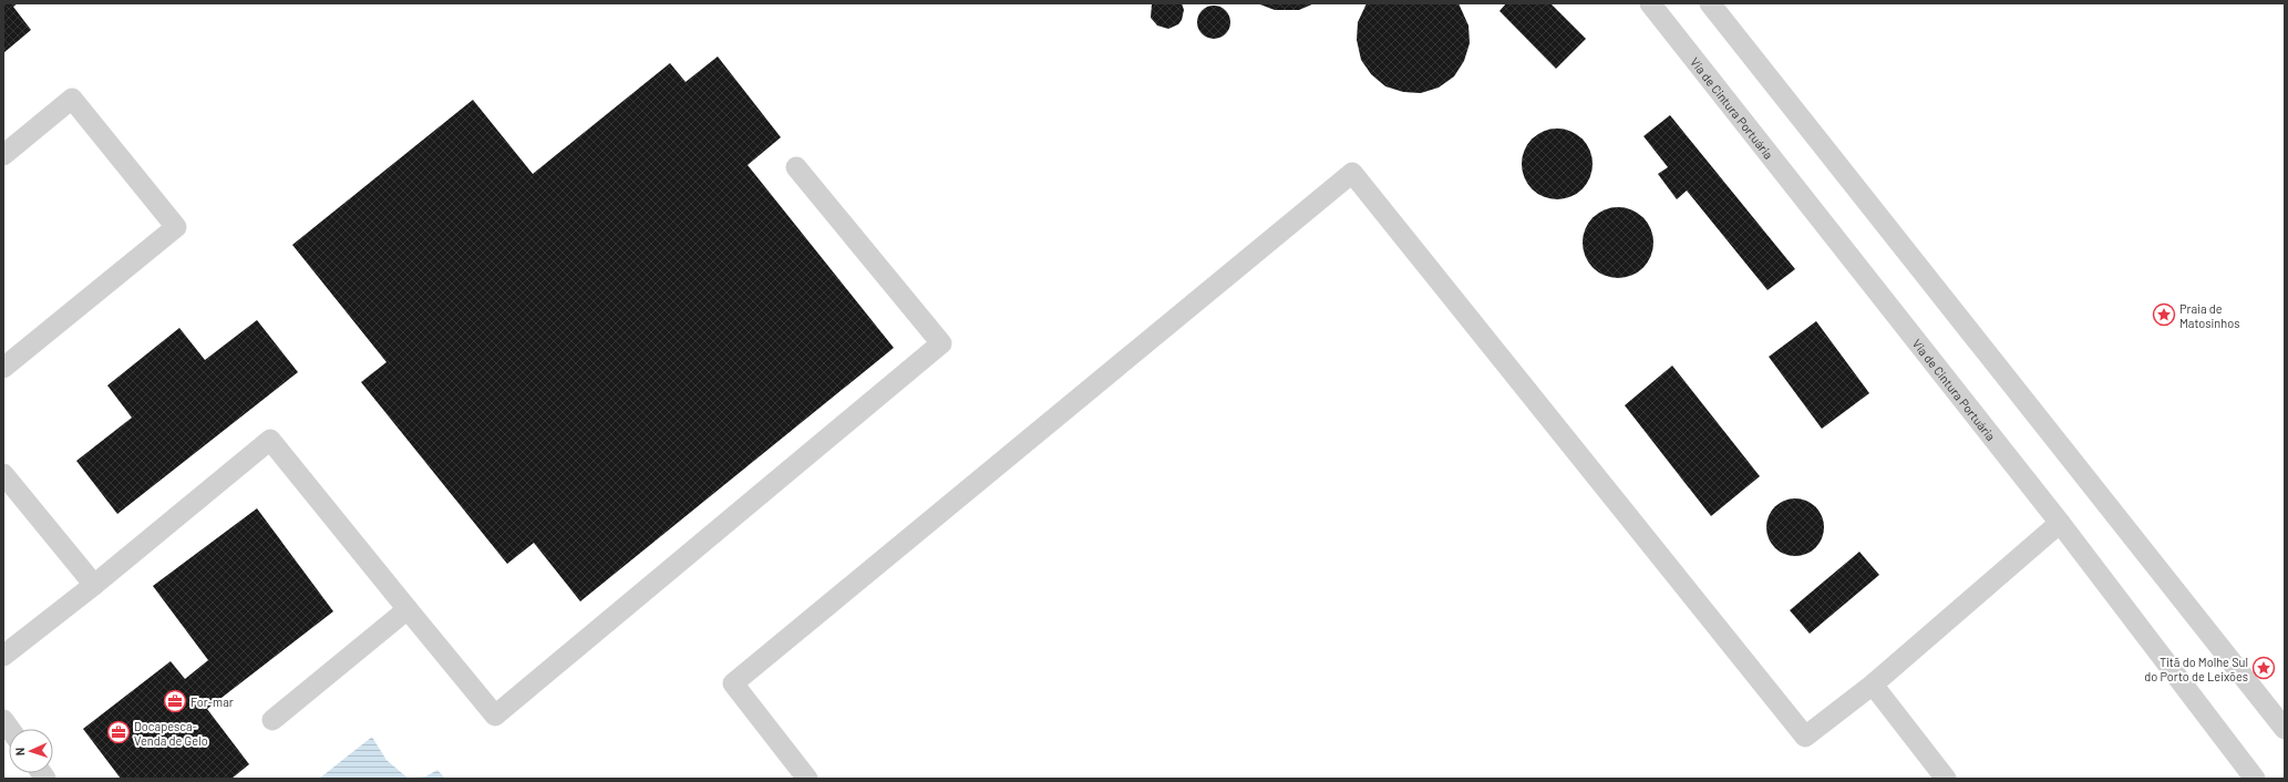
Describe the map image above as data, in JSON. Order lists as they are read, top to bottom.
{
  "streets": {
    "lane": ["Via de Cintura Portuária"]
  },
  "places": {
    "place": ["Praia de Matosinhos", "Titã do Molhe Sul do Porto de Leixões"],
    "office": ["For-mar", "Docapesca- Venda de Gelo"]
  },
  "north": "left"
}
